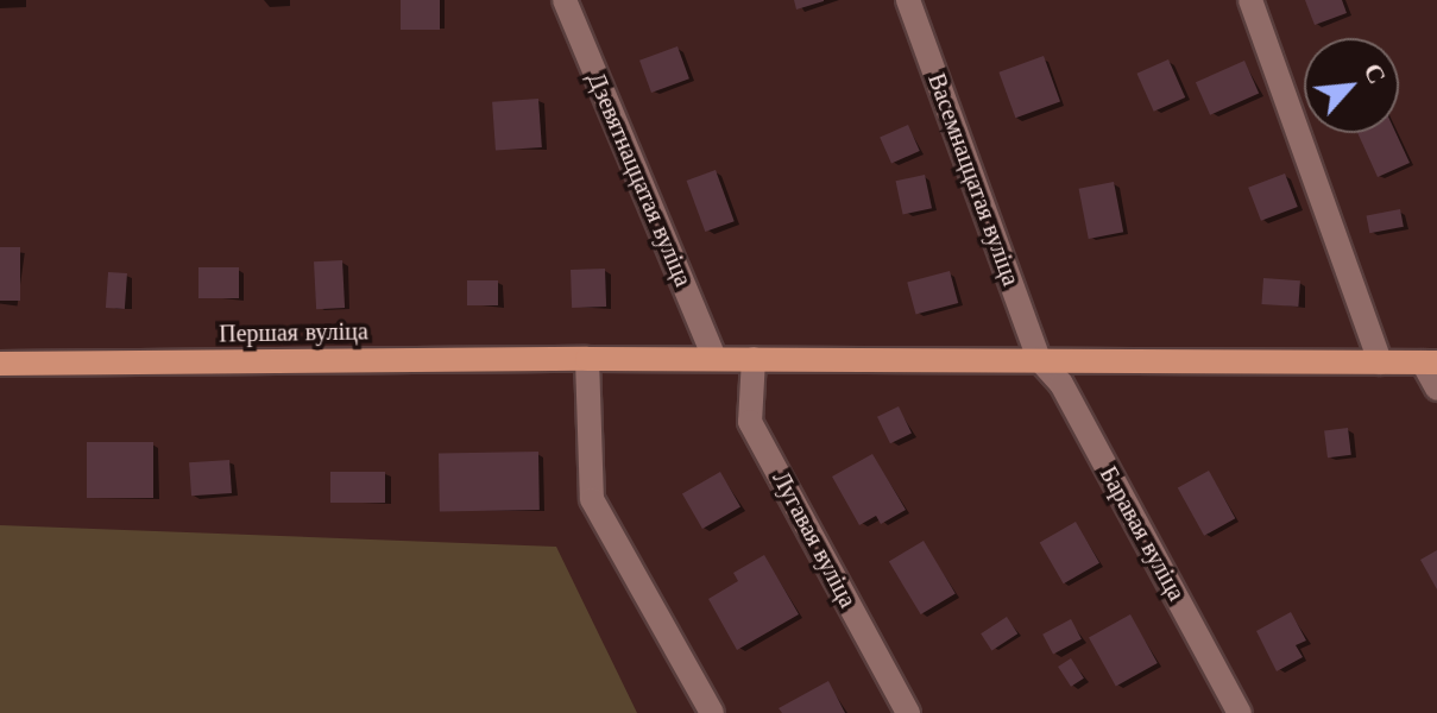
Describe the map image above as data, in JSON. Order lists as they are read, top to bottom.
{
  "streets": {
    "main road": ["Першая вуліца"],
    "street": [
      "Дзевятнаццатая вуліца",
      "Васемнаццатая вуліца",
      "Баравая вуліца",
      "Лугавая вуліца"
    ]
  },
  "crossings": [
    ["Дзевятнаццатая вуліца", "Першая вуліца"],
    ["Васемнаццатая вуліца", "Першая вуліца"],
    ["Васемнаццатая вуліца", "Баравая вуліца"],
    ["Першая вуліца", "Баравая вуліца"],
    ["Першая вуліца", "Лугавая вуліца"]
  ],
  "north": "top right"
}
